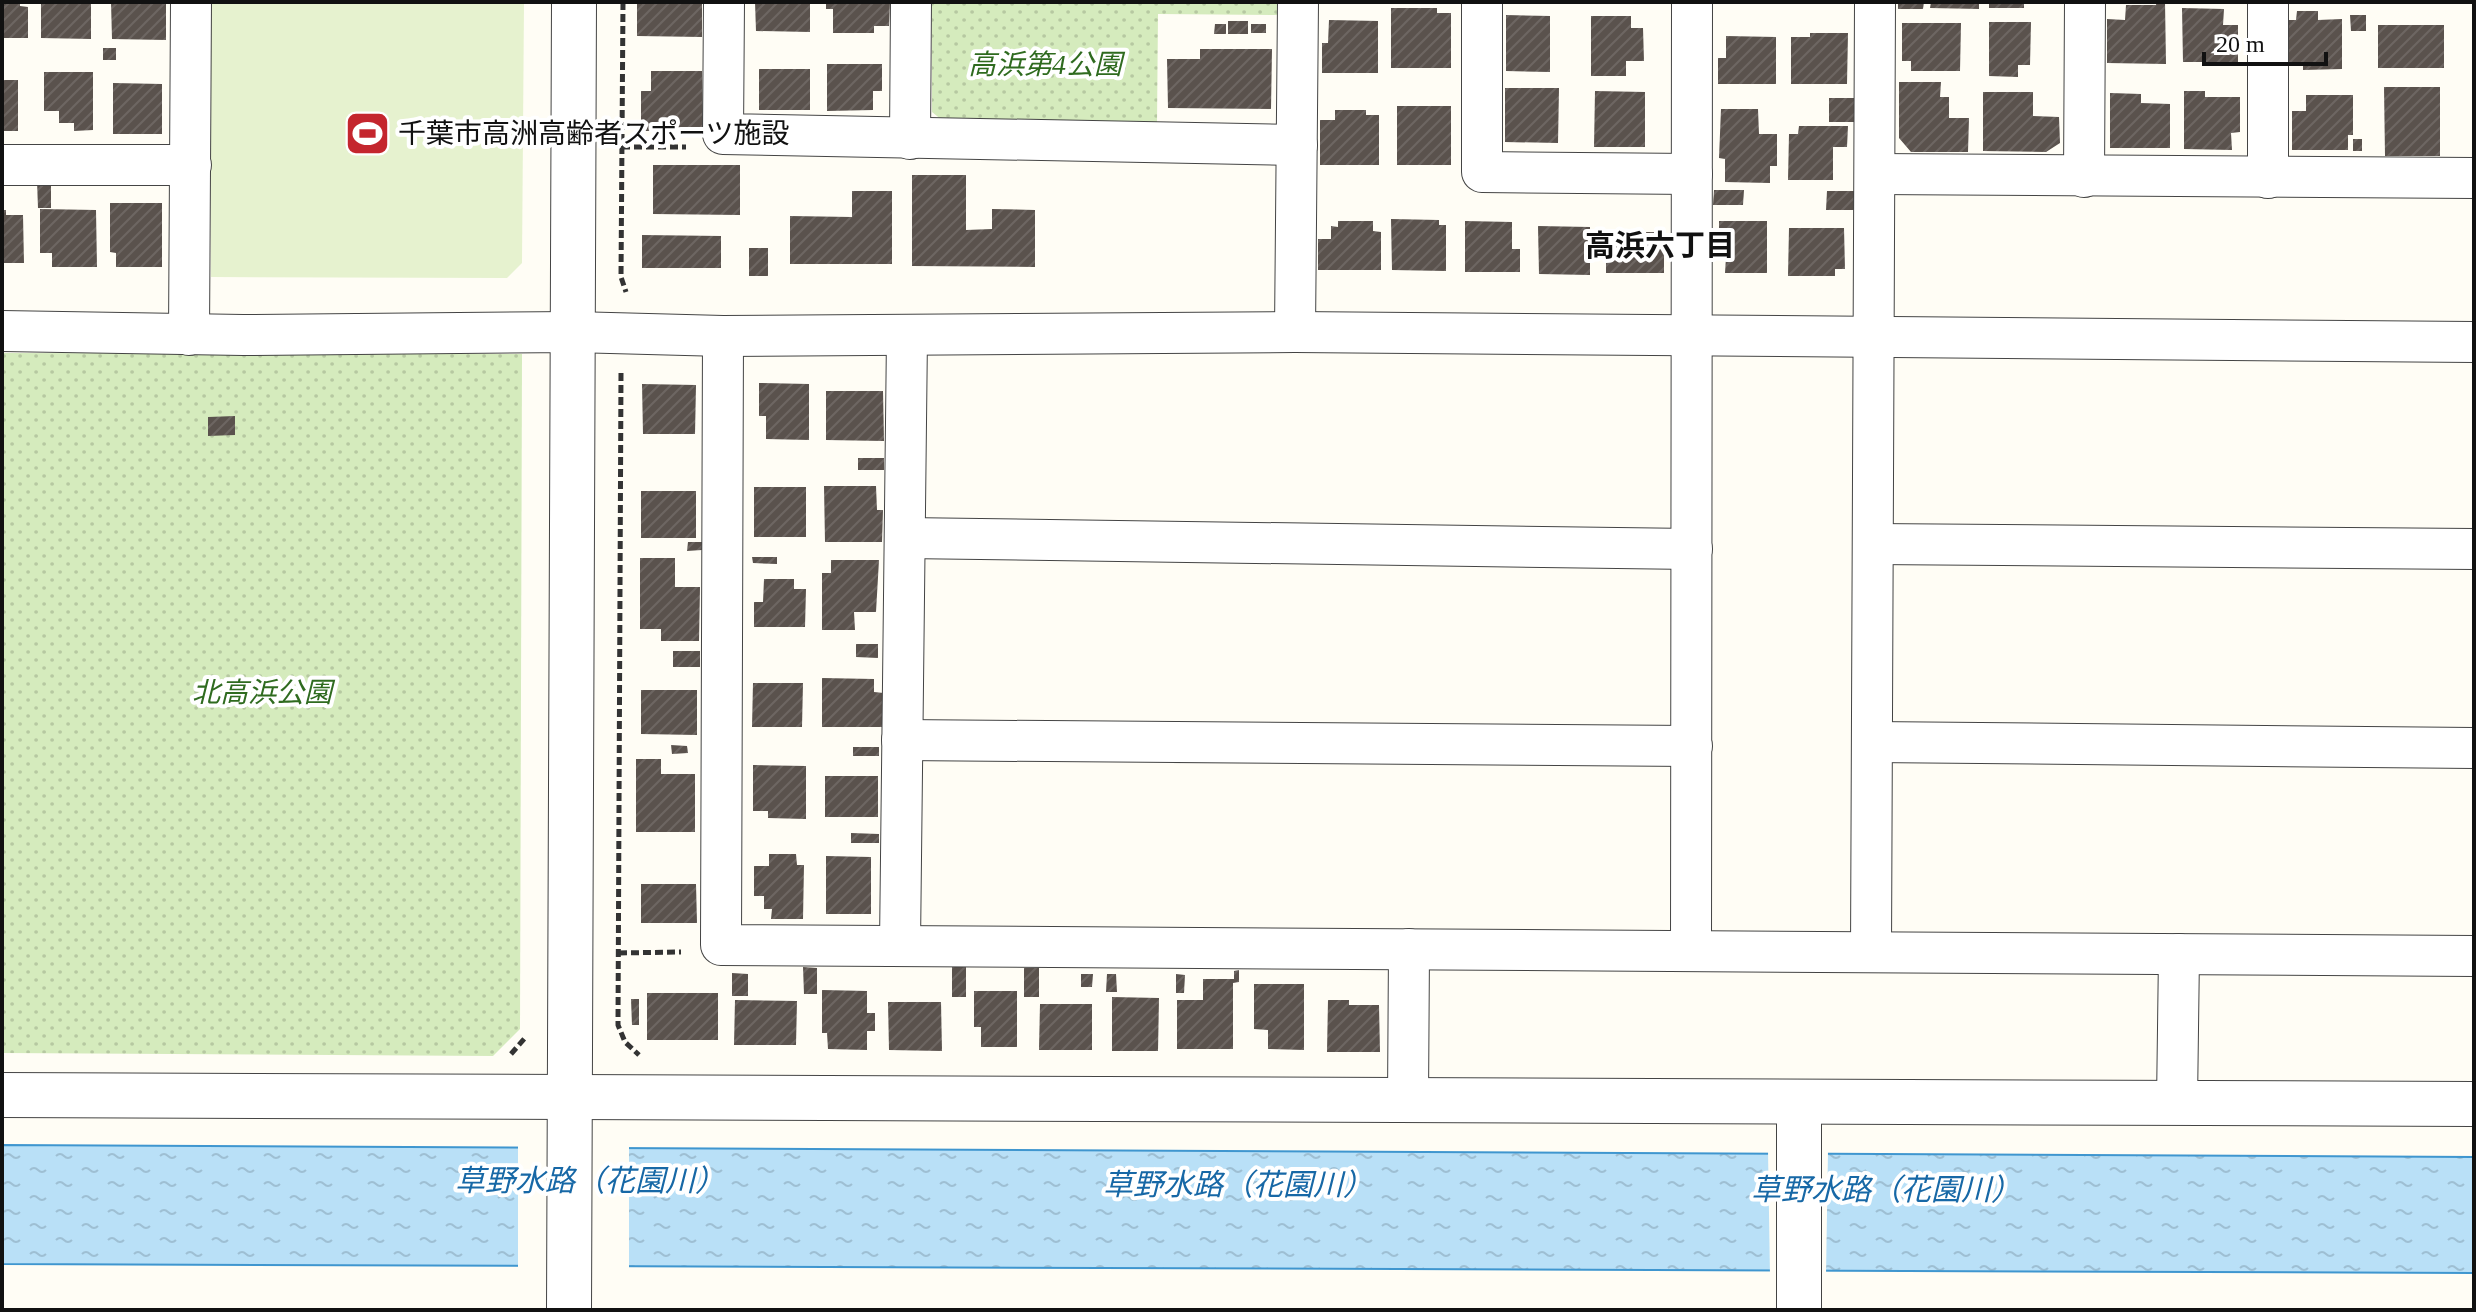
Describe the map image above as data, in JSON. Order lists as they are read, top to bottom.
{
  "districts": ["高浜六丁目"],
  "water": ["草野水路（花園川）"],
  "parks": ["高浜第4公園", "北高浜公園"],
  "places": {
    "sports": ["千葉市高洲高齢者スポーツ施設"]
  },
  "scale_bar": "20 m"
}
